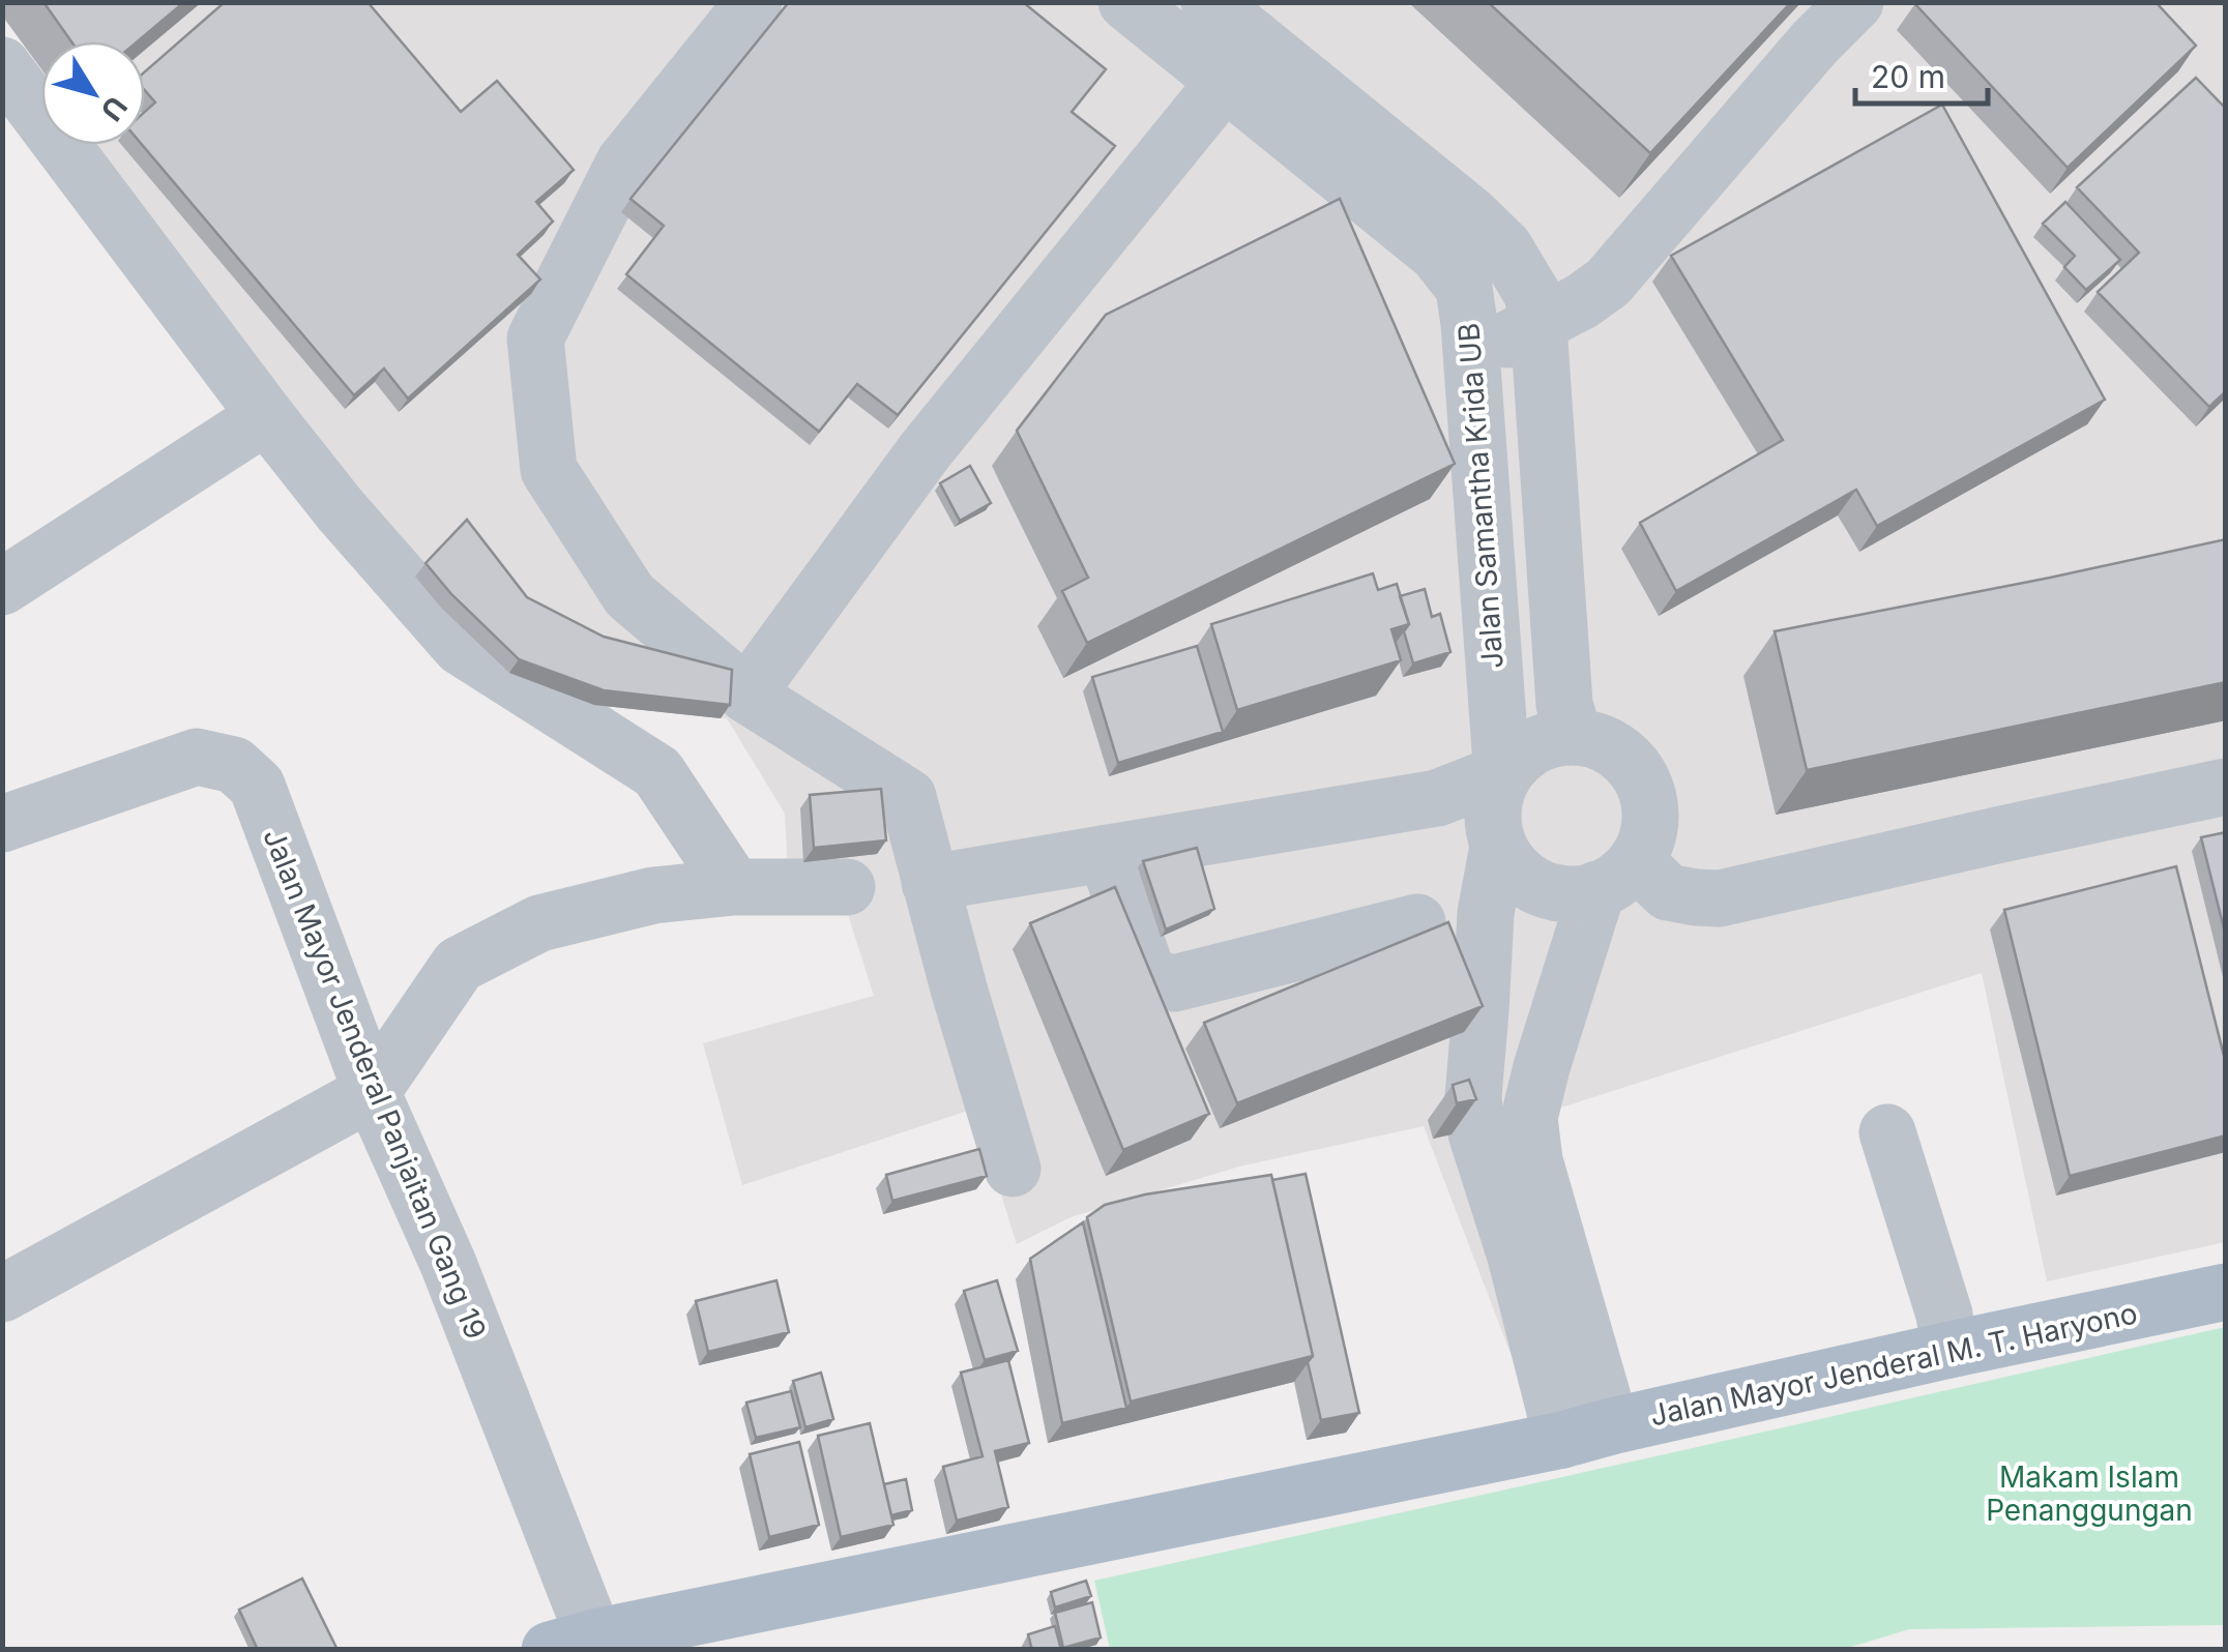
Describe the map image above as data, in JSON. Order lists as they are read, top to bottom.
{
  "streets": {
    "main road": ["Jalan Mayor Jenderal M. T. Haryono"],
    "street": ["Jalan Samantha Krida UB", "Jalan Mayor Jenderal Panjaitan Gang 19"]
  },
  "crossings": [
    ["Jalan Mayor Jenderal Panjaitan Gang 19", "Jalan Mayor Jenderal M. T. Haryono"]
  ],
  "parks": ["Makam Islam Penanggungan"],
  "scale_bar": "20 m",
  "north": "bottom right"
}
